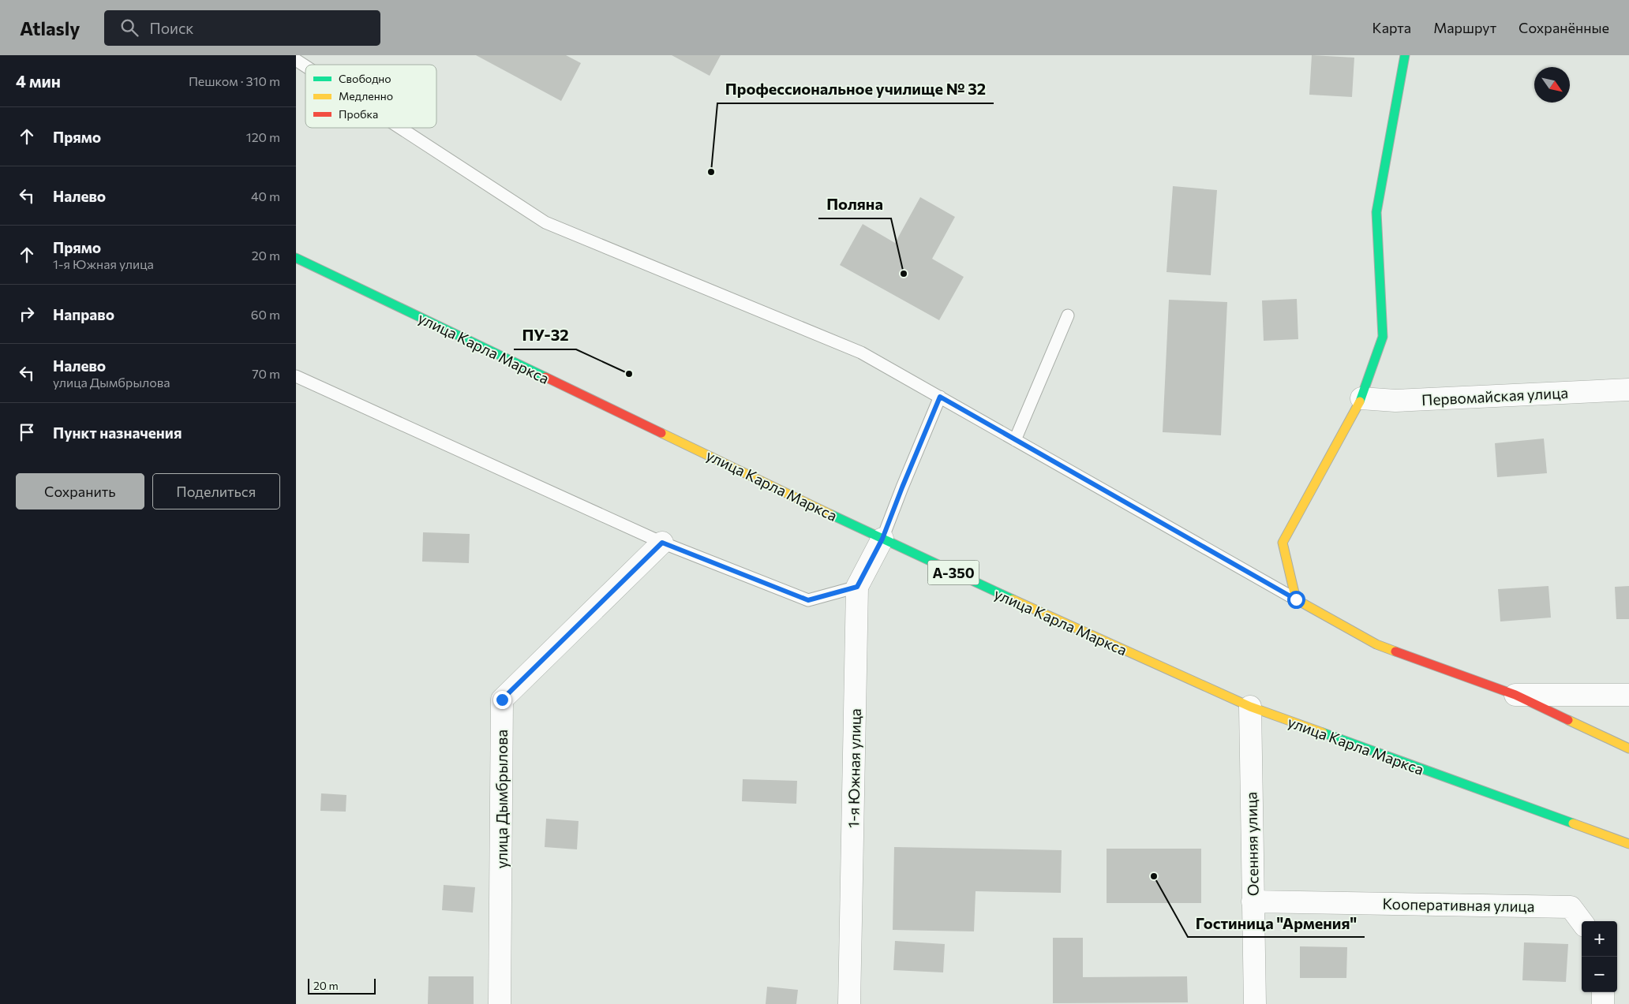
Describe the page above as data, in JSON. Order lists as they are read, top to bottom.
{
  "streets": {
    "main road": ["улица Карла Маркса", "А-350"],
    "street": [
      "Первомайская улица",
      "1-я Южная улица",
      "улица Дымбрылова",
      "Осенняя улица",
      "Кооперативная улица"
    ]
  },
  "crossings": [
    ["улица Карла Маркса", "1-я Южная улица"],
    ["улица Карла Маркса", "Осенняя улица"],
    ["Осенняя улица", "Кооперативная улица"]
  ],
  "places": [
    "Профессиональное училище № 32",
    "Поляна",
    "ПУ-32",
    "Гостиница \"Армения\""
  ],
  "legend": ["Свободно", "Медленно", "Пробка"],
  "scale_bar": "20 m",
  "north": "bottom right",
  "page": {
    "header": "Atlasly",
    "search": "Поиск",
    "nav": ["Карта", "Маршрут", "Сохранённые"],
    "heading": ["4 мин", "Пешком · 310 m"],
    "list": [
      ["Прямо", "120 m"],
      ["Налево", "40 m"],
      ["Прямо", "1-я Южная улица", "20 m"],
      ["Направо", "60 m"],
      ["Налево", "улица Дымбрылова", "70 m"],
      "Пункт назначения"
    ],
    "buttons": ["Сохранить", "Поделиться"],
    "map_buttons": ["+", "−"],
    "scale": "20 m"
  }
}
